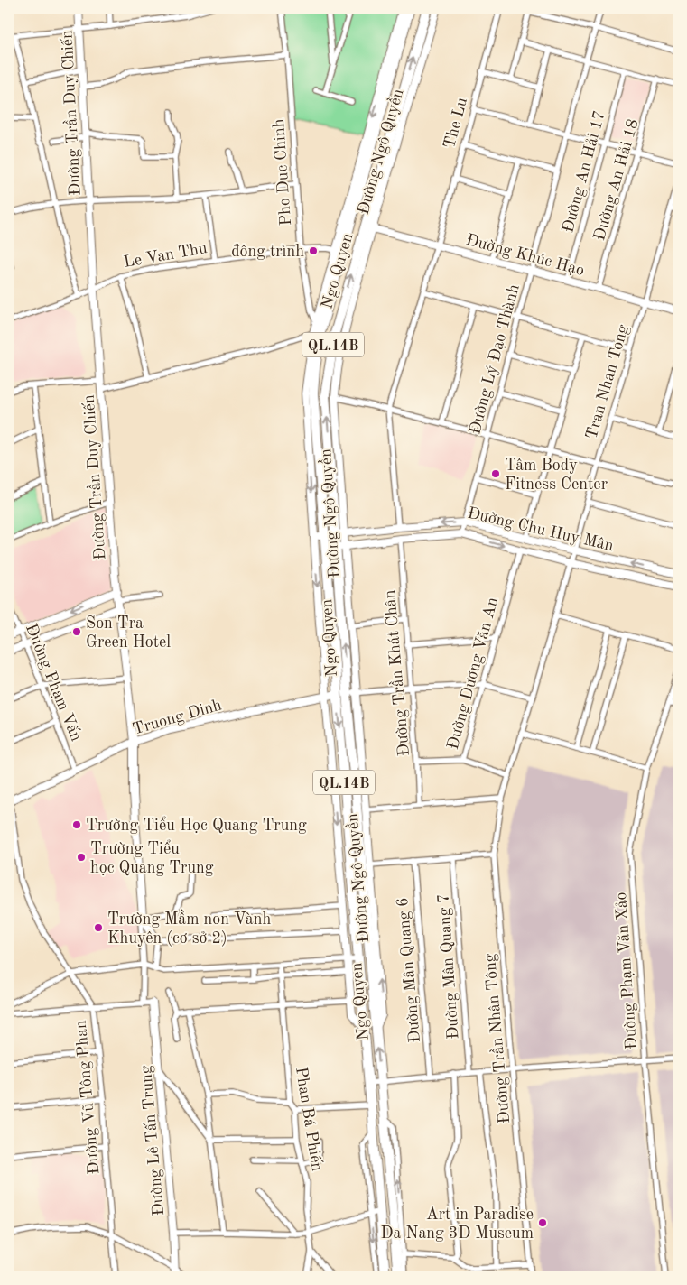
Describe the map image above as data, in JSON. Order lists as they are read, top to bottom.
{
  "streets": {
    "highway": ["Ngo Quyen", "QL.14B"],
    "street": [
      "Đường Trần Duy Chiến",
      "The Lu",
      "Đường Ngô Quyền",
      "Đường An Hải 17",
      "Pho Duc Chinh",
      "Đường An Hải 18",
      "Le Van Thu",
      "Đường Khúc Hạo",
      "Đường Lý Đạo Thành",
      "Tran Nhan Tong",
      "Đường Chu Huy Mân",
      "Đường Trần Khát Chân",
      "Đường Dương Văn An",
      "Đường Phạm Vấn",
      "Truong Dinh",
      "Đường Mân Quang 7",
      "Đường Mân Quang 6",
      "Đường Phạm Văn Xảo",
      "Đường Trần Nhân Tông",
      "Đường Vũ Tông Phan",
      "Phan Bá Phiến",
      "Đường Lê Tấn Trung"
    ]
  },
  "crossings": [
    ["Đường Trần Duy Chiến", "Đường Ngô Quyền"],
    ["Đường Trần Duy Chiến", "Le Van Thu"],
    ["Đường Trần Duy Chiến", "Truong Dinh"],
    ["The Lu", "Đường Khúc Hạo"],
    ["Đường Ngô Quyền", "Pho Duc Chinh"],
    ["Đường Ngô Quyền", "Le Van Thu"],
    ["Đường Ngô Quyền", "Đường Khúc Hạo"],
    ["Đường Ngô Quyền", "Ngo Quyen"],
    ["Đường Ngô Quyền", "Đường Chu Huy Mân"],
    ["Đường Ngô Quyền", "Truong Dinh"],
    ["Đường Ngô Quyền", "Đường Vũ Tông Phan"],
    ["Đường Ngô Quyền", "Phan Bá Phiến"],
    ["Đường An Hải 17", "Đường Khúc Hạo"],
    ["Pho Duc Chinh", "Le Van Thu"],
    ["Đường An Hải 18", "Đường Khúc Hạo"],
    ["Đường Khúc Hạo", "Ngo Quyen"],
    ["Đường Khúc Hạo", "Đường Lý Đạo Thành"],
    ["Đường Khúc Hạo", "Tran Nhan Tong"],
    ["Ngo Quyen", "Đường Chu Huy Mân"],
    ["Ngo Quyen", "Truong Dinh"],
    ["Đường Lý Đạo Thành", "Đường Chu Huy Mân"],
    ["Tran Nhan Tong", "Đường Chu Huy Mân"],
    ["Tran Nhan Tong", "Đường Trần Nhân Tông"],
    ["Đường Chu Huy Mân", "Đường Trần Khát Chân"],
    ["Đường Chu Huy Mân", "Đường Dương Văn An"],
    ["Đường Trần Khát Chân", "Đường Dương Văn An"],
    ["Đường Phạm Vấn", "Truong Dinh"],
    ["Truong Dinh", "Đường Vũ Tông Phan"]
  ],
  "places": [
    "đông trình",
    "Tâm Body Fitness Center",
    "Son Tra Green Hotel",
    "Trường Tiểu Học Quang Trung",
    "Trường Tiểu học Quang Trung",
    "Trường Mầm non Vành Khuyên (cơ sở 2)",
    "Art in Paradise Da Nang 3D Museum"
  ]
}
